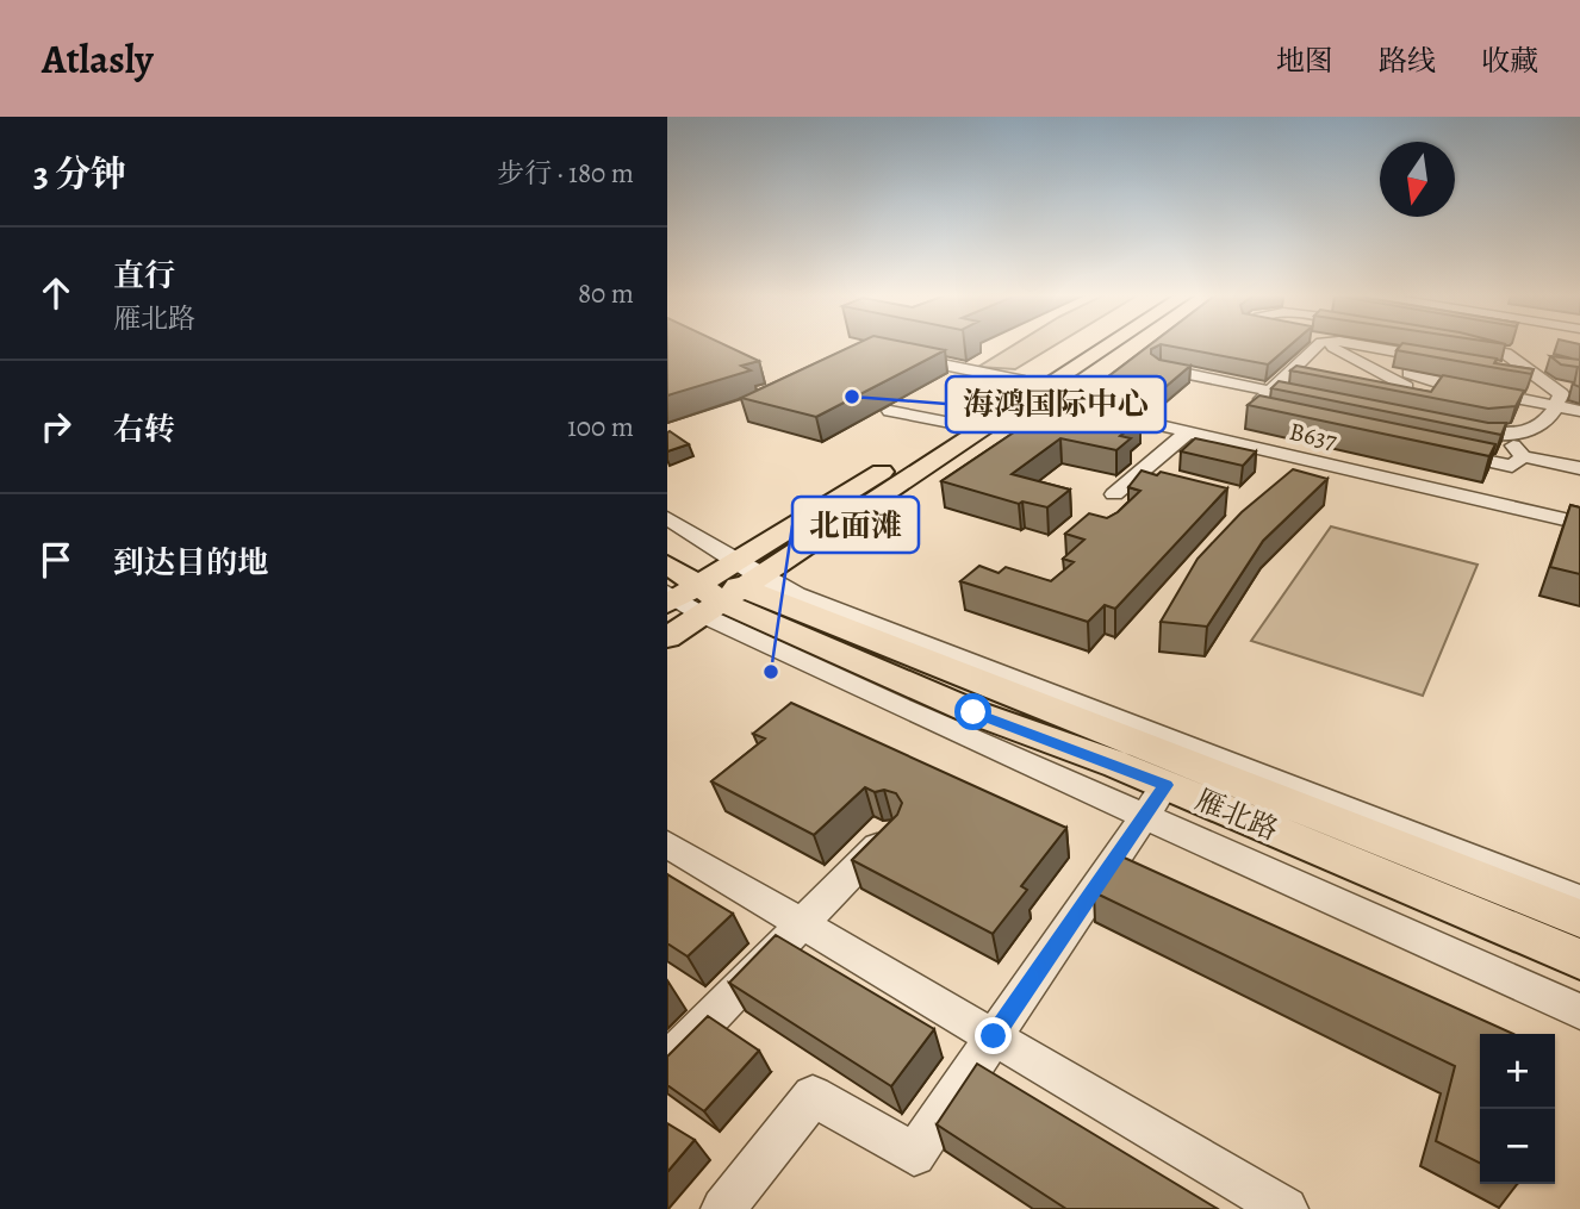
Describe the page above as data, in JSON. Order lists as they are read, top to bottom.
{
  "streets": {
    "main road": ["雁北路"],
    "street": ["B637"]
  },
  "places": ["海鸿国际中心", "北面滩"],
  "north": "bottom",
  "page": {
    "header": "Atlasly",
    "nav": ["地图", "路线", "收藏"],
    "heading": ["3 分钟", "步行 · 180 m"],
    "list": [
      ["直行", "雁北路", "80 m"],
      ["右转", "100 m"],
      "到达目的地"
    ],
    "map_buttons": ["+", "−"]
  }
}
